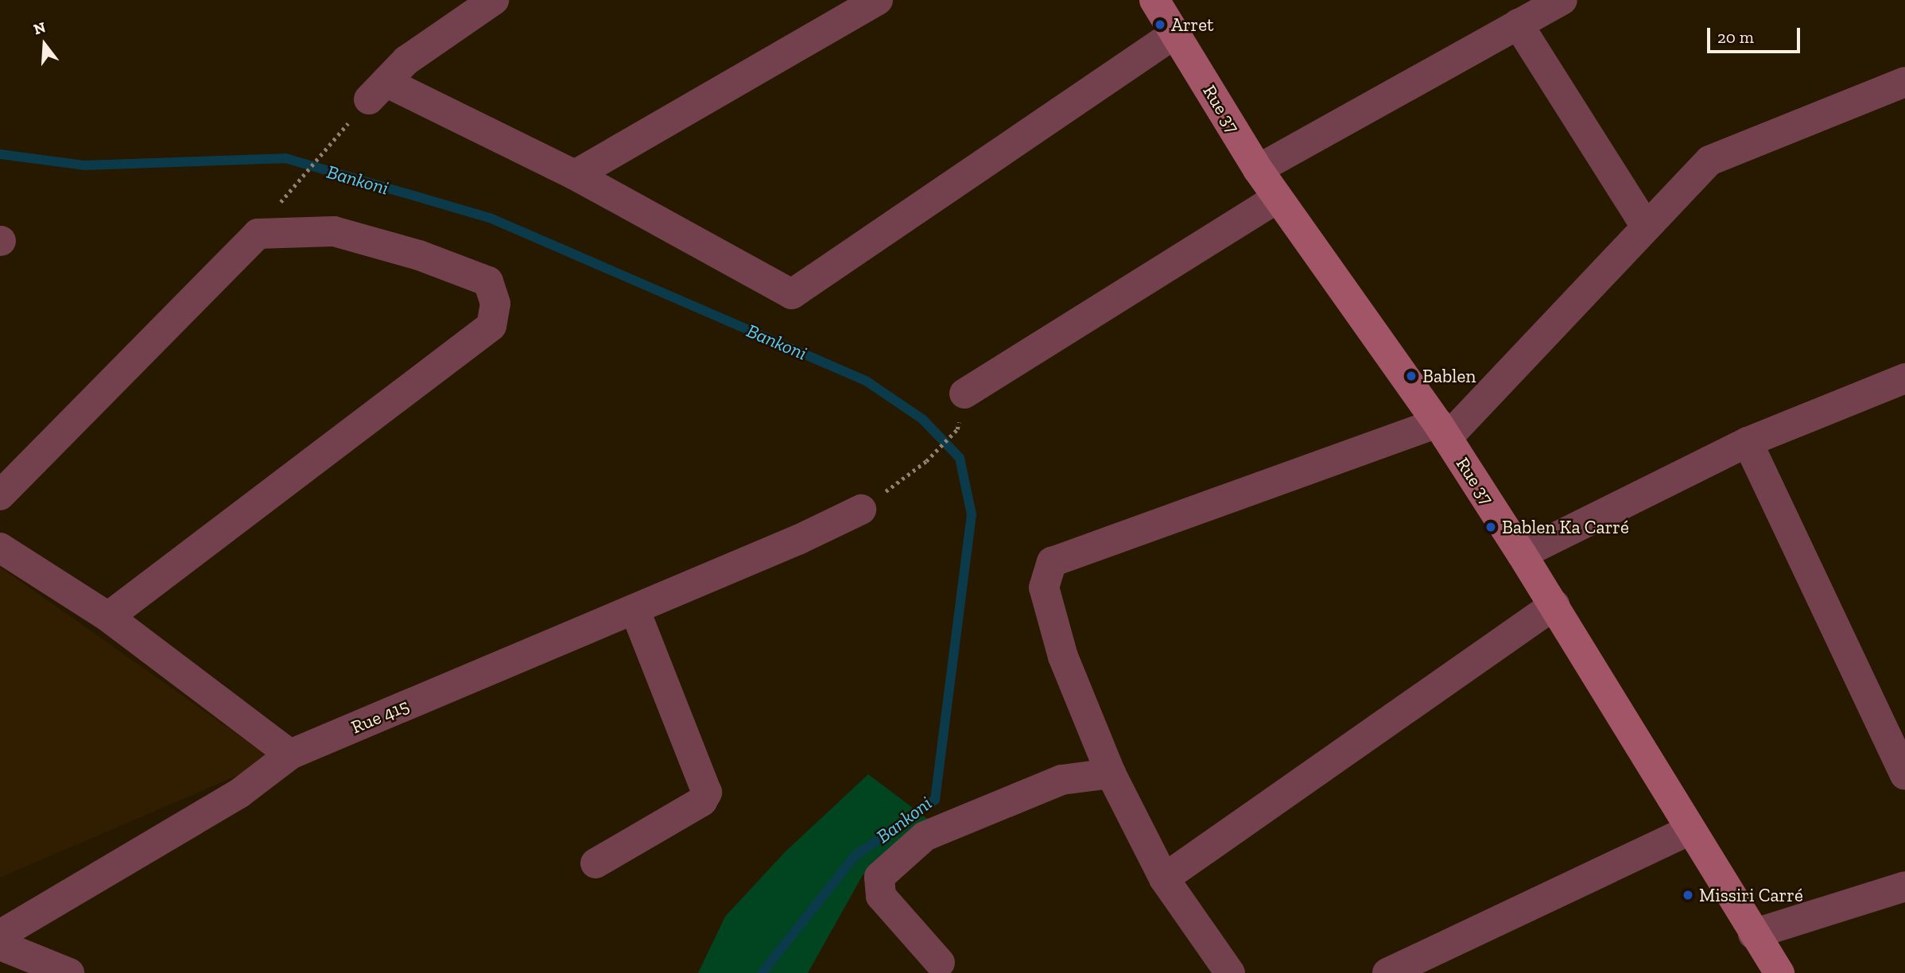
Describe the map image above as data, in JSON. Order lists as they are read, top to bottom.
{
  "streets": {
    "main road": ["Rue 37"],
    "street": ["Rue 415"]
  },
  "water": ["Bankoni"],
  "places": [
    "Arret",
    "Bablen",
    "Bablen Ka Carré",
    "Missiri Carré"
  ],
  "scale_bar": "20 m",
  "north": "top"
}
